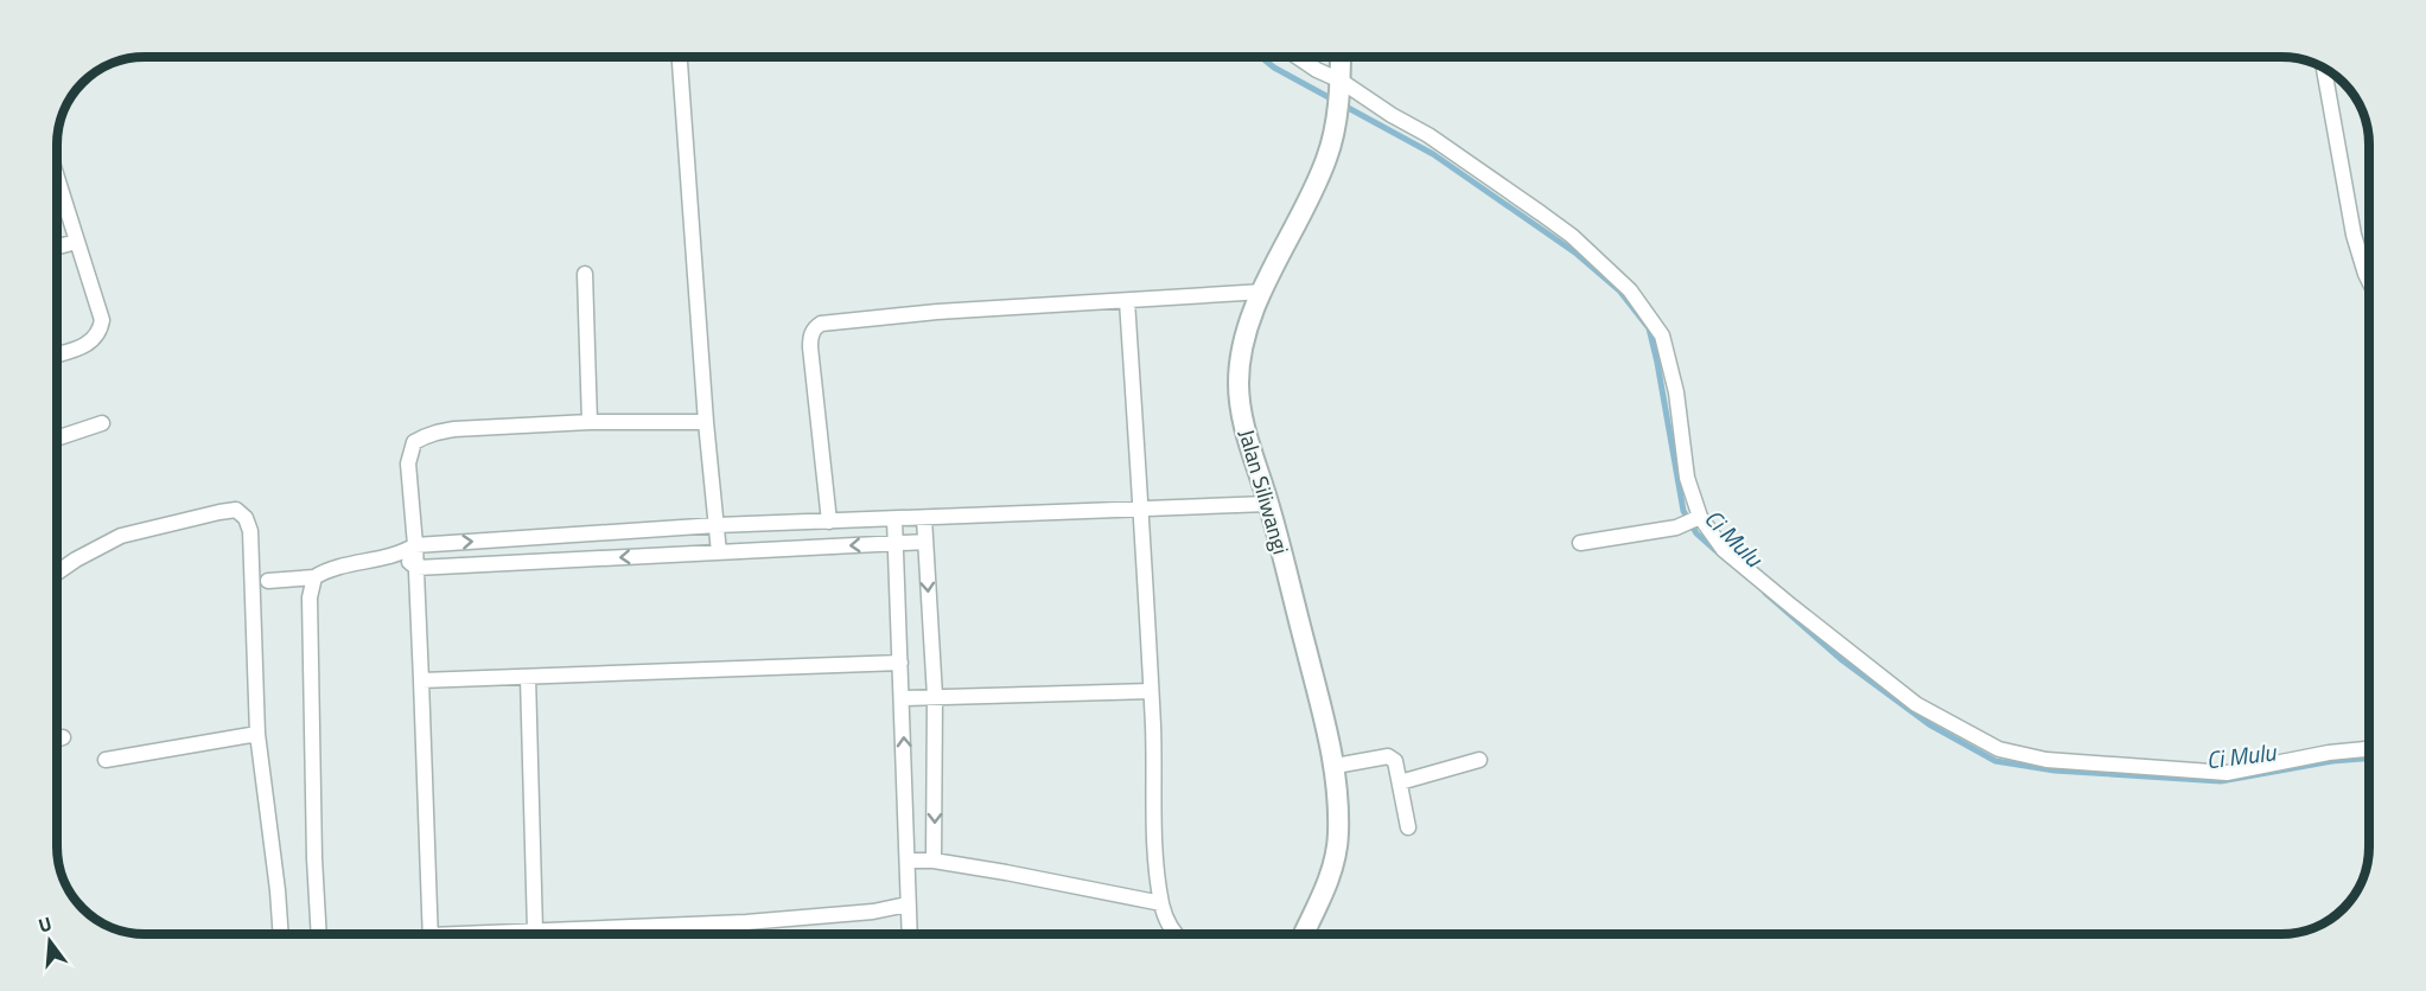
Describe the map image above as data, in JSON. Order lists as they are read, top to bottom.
{
  "streets": {
    "street": ["Jalan Siliwangi"]
  },
  "water": ["Ci Mulu"],
  "north": "top"
}
